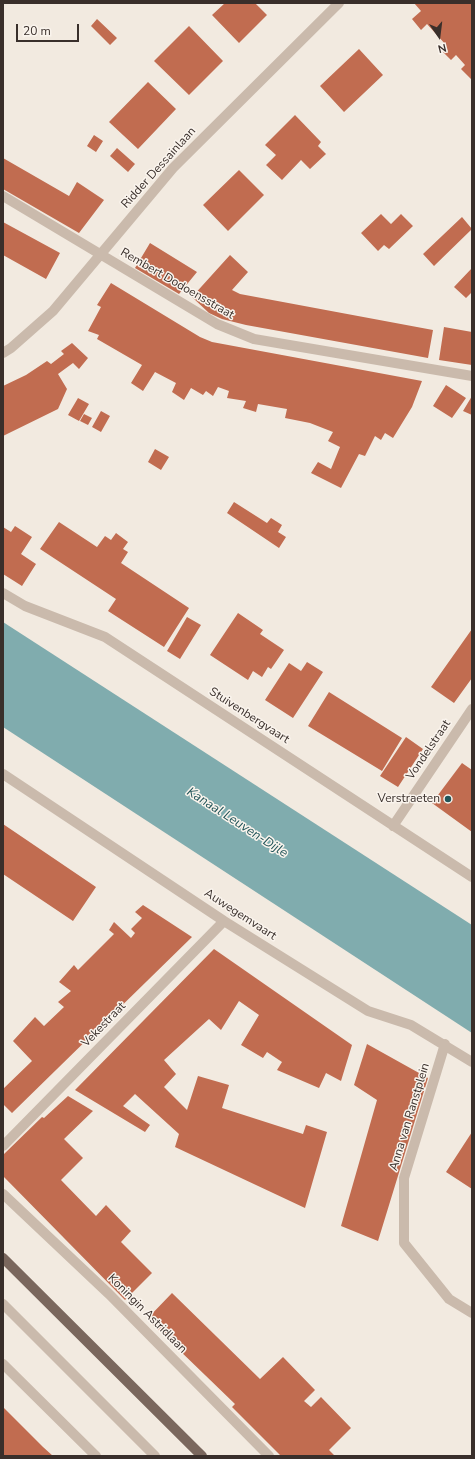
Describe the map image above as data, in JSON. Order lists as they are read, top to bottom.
{
  "streets": {
    "street": [
      "Ridder Dessainlaan",
      "Rembert Dodoensstraat",
      "Stuivenbergvaart",
      "Vondelstraat",
      "Auwegemvaart",
      "Vekestraat",
      "Anna van Ranstplein",
      "Koningin Astridlaan"
    ]
  },
  "crossings": [
    ["Ridder Dessainlaan", "Rembert Dodoensstraat"],
    ["Stuivenbergvaart", "Vondelstraat"],
    ["Auwegemvaart", "Vekestraat"],
    ["Auwegemvaart", "Anna van Ranstplein"]
  ],
  "water": ["Kanaal Leuven-Dijle"],
  "places": ["Verstraeten"],
  "scale_bar": "20 m",
  "north": "bottom"
}
